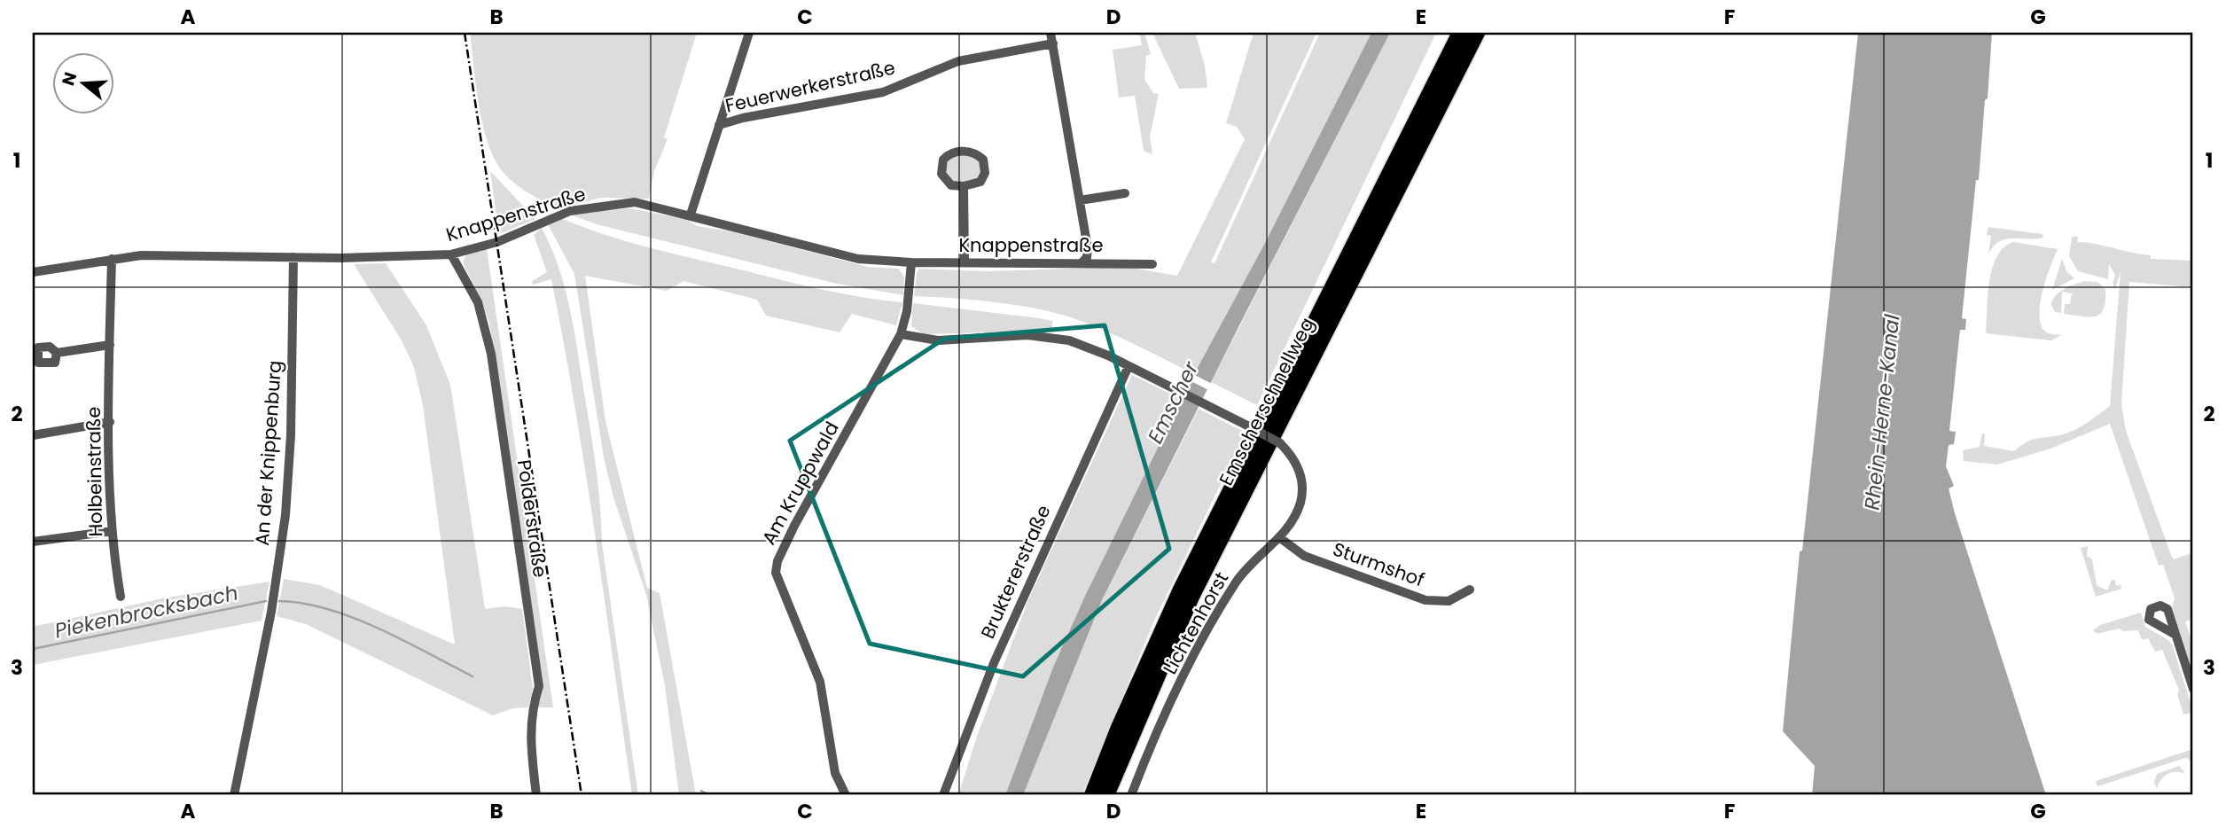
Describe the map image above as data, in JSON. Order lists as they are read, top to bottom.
{
  "streets": {
    "highway": ["Emscherschnellweg"],
    "street": [
      "Feuerwerkerstraße",
      "Knappenstraße",
      "An der Knippenburg",
      "Holbeinstraße",
      "Am Kruppwald",
      "Polderstraße",
      "Sturmshof",
      "Bruktererstraße",
      "Lichtenhorst"
    ]
  },
  "crossings": [
    ["Knappenstraße", "An der Knippenburg"],
    ["Knappenstraße", "Holbeinstraße"],
    ["Knappenstraße", "Am Kruppwald"],
    ["Knappenstraße", "Polderstraße"],
    ["Am Kruppwald", "Lichtenhorst"],
    ["Sturmshof", "Lichtenhorst"],
    ["Bruktererstraße", "Lichtenhorst"]
  ],
  "water": ["Emscher", "Rhein-Herne-Kanal", "Piekenbrocksbach"],
  "north": "left",
  "grid": {
    "columns": [
      "A",
      "B",
      "C",
      "D",
      "E",
      "F",
      "G"
    ],
    "rows": ["1", "2", "3"]
  }
}
